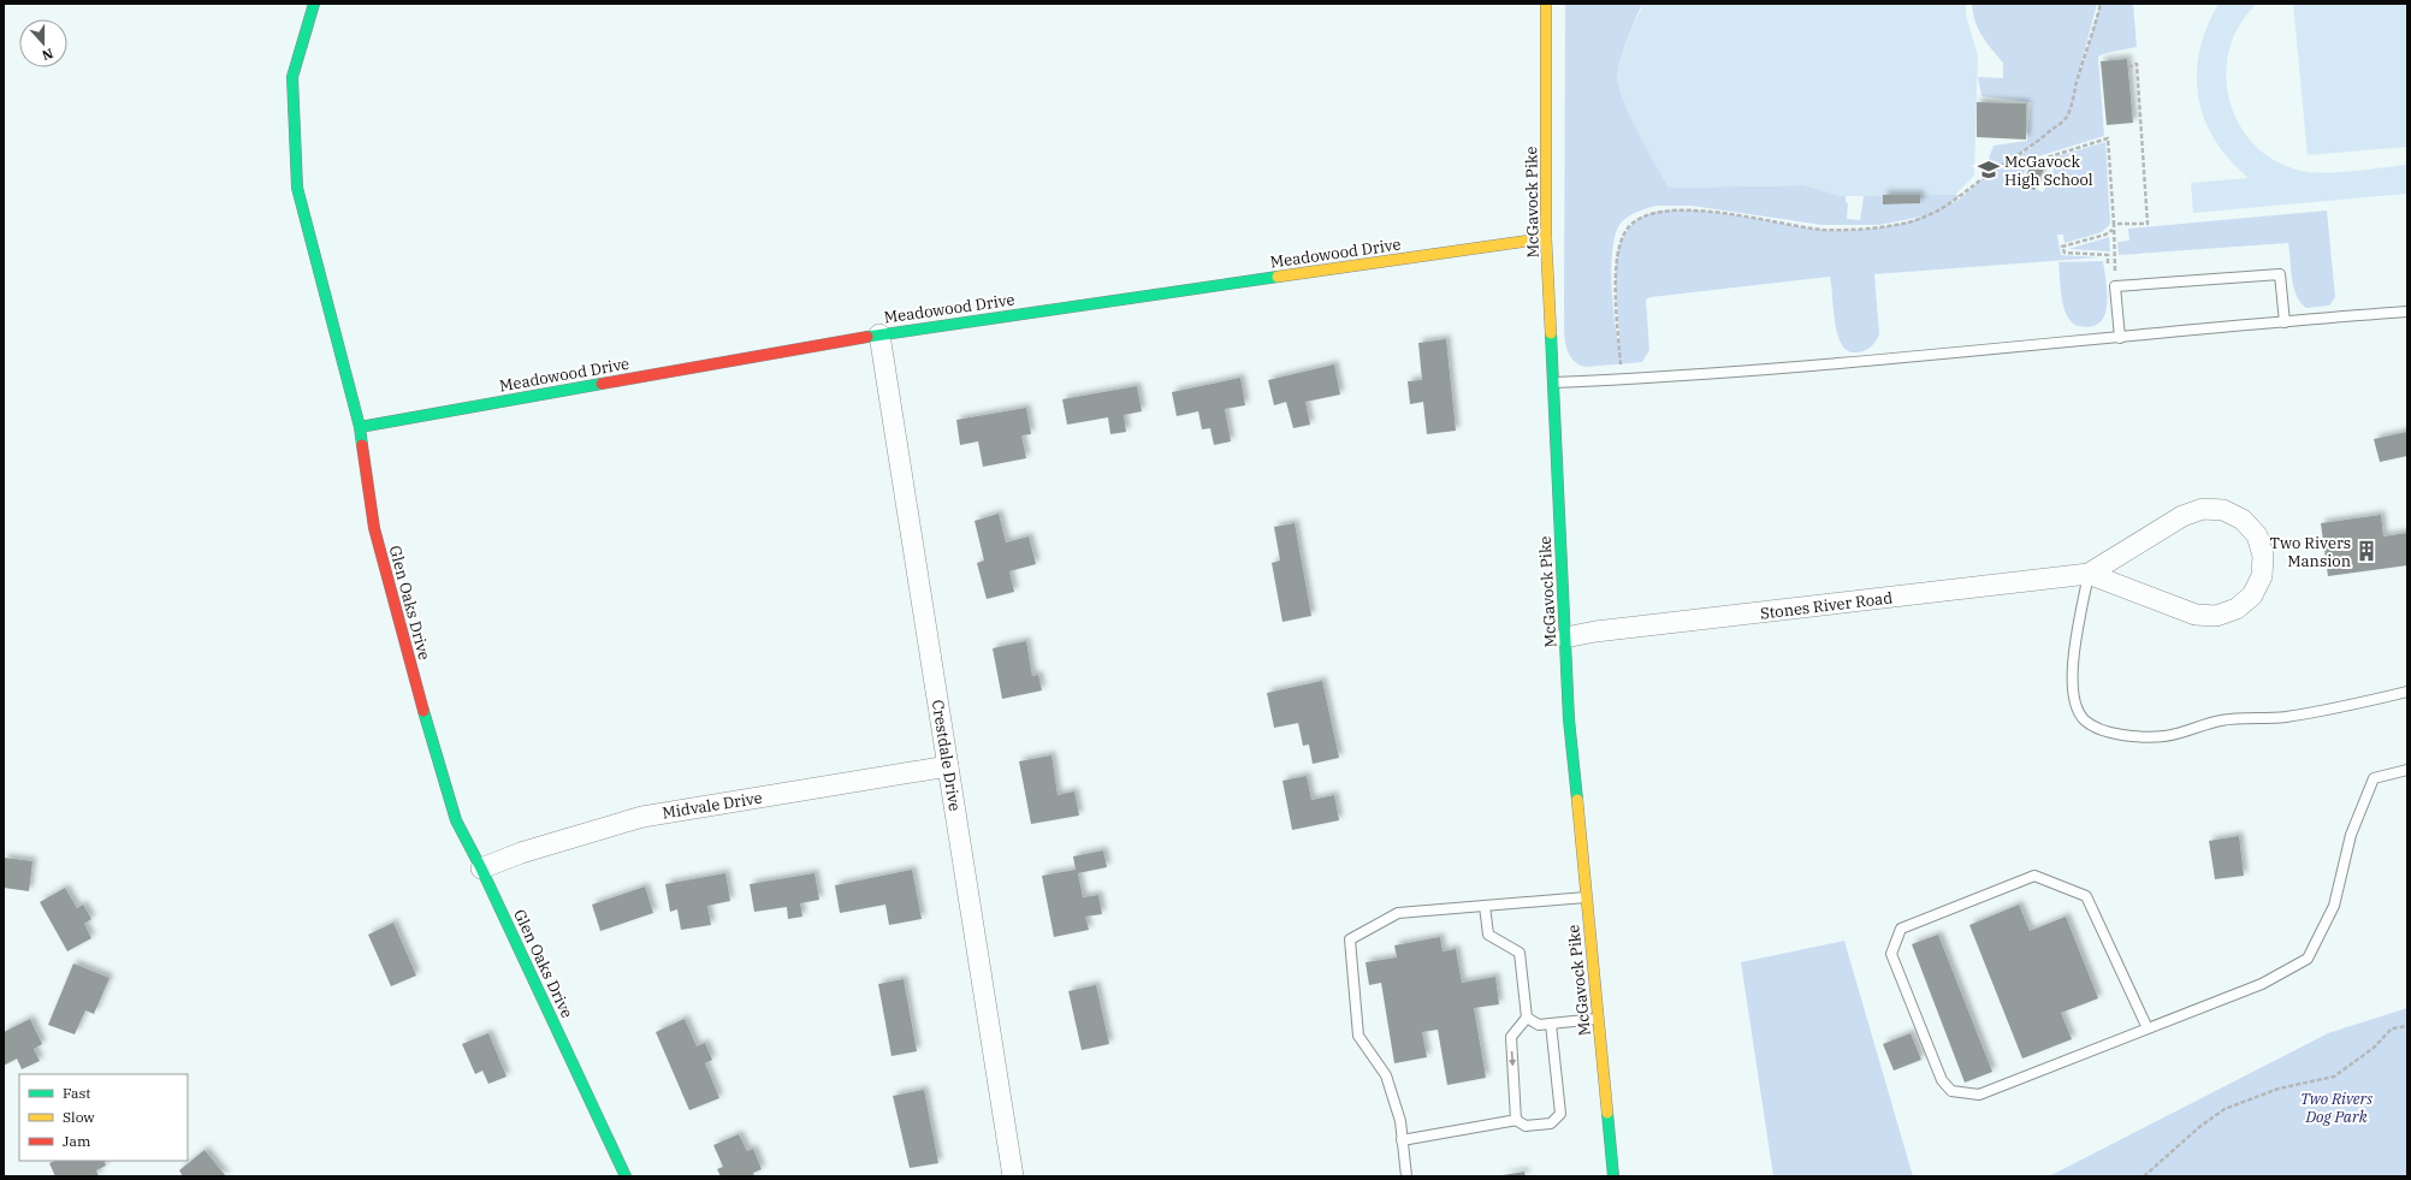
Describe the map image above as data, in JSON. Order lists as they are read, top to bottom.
{
  "streets": {
    "street": [
      "McGavock Pike",
      "Meadowood Drive",
      "Glen Oaks Drive",
      "Stones River Road",
      "Crestdale Drive",
      "Midvale Drive"
    ]
  },
  "crossings": [
    ["McGavock Pike", "Meadowood Drive"],
    ["McGavock Pike", "Stones River Road"],
    ["Meadowood Drive", "Glen Oaks Drive"],
    ["Meadowood Drive", "Crestdale Drive"],
    ["Glen Oaks Drive", "Midvale Drive"],
    ["Crestdale Drive", "Midvale Drive"]
  ],
  "parks": ["Two Rivers Dog Park"],
  "places": {
    "school or university": ["McGavock High School"],
    "building": ["Two Rivers Mansion"]
  },
  "legend": ["Fast", "Slow", "Jam"],
  "north": "bottom"
}
